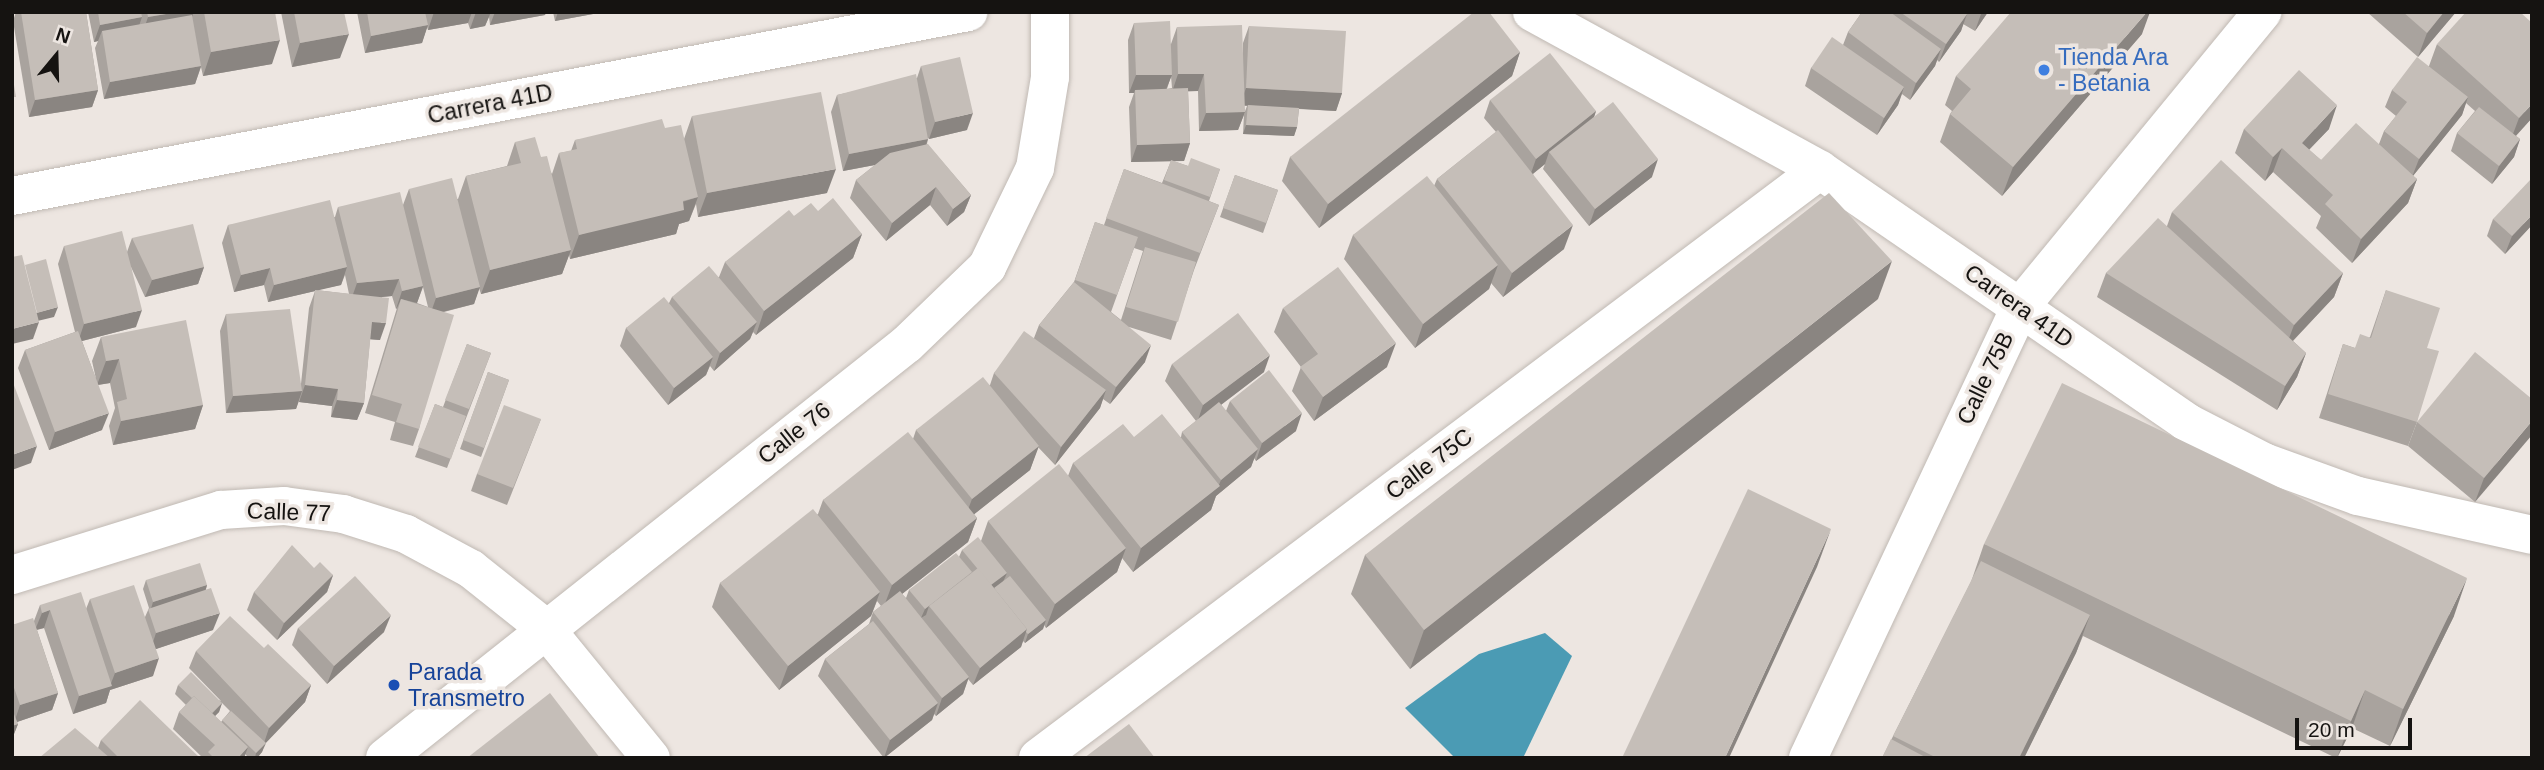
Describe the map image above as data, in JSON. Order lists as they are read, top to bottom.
{
  "streets": {
    "street": [
      "Carrera 41D",
      "Calle 75B",
      "Calle 76",
      "Calle 75C",
      "Calle 77"
    ]
  },
  "crossings": [
    ["Carrera 41D", "Calle 75B"],
    ["Carrera 41D", "Calle 75C"],
    ["Calle 76", "Calle 77"]
  ],
  "places": ["Tienda Ara - Betania", "Parada Transmetro"],
  "scale_bar": "20 m",
  "north": "top"
}
